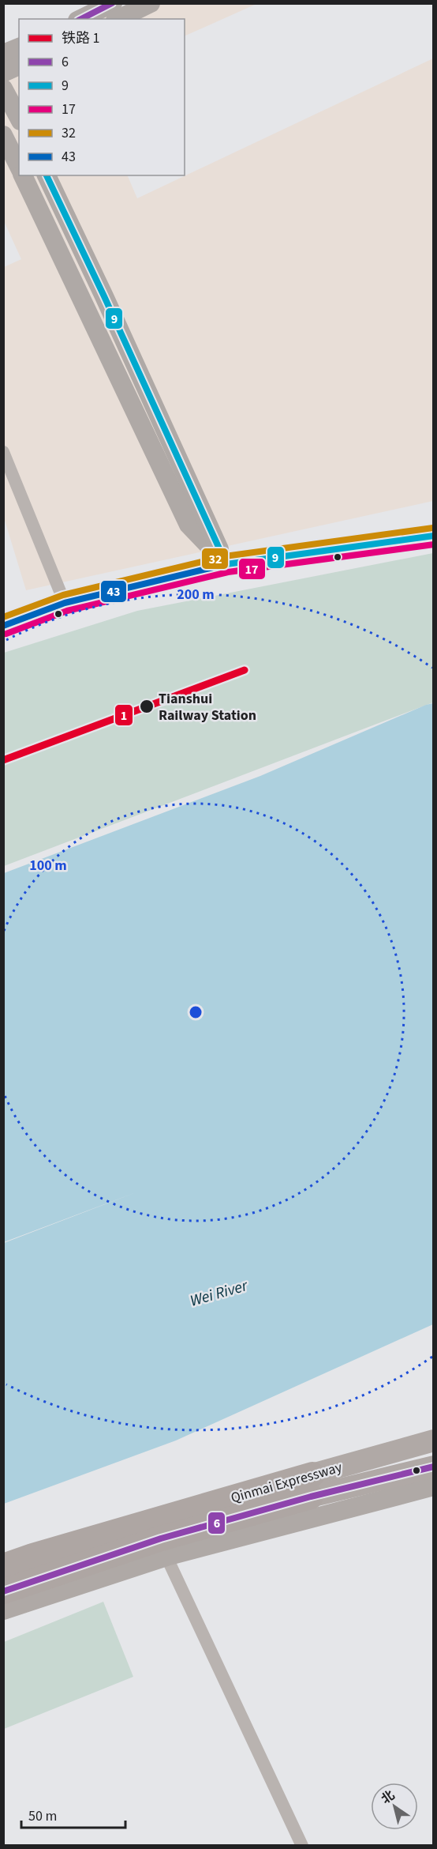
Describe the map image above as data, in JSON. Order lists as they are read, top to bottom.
{
  "streets": {
    "highway": ["Qinmai Expressway"]
  },
  "water": ["Wei River"],
  "places": ["Tianshui Railway Station"],
  "lines": [
    "transit line 6",
    "transit line 9",
    "transit line 32",
    "transit line 17",
    "transit line 43",
    "rail line 1"
  ],
  "legend": [
    "铁路 1",
    "6",
    "9",
    "17",
    "32",
    "43"
  ],
  "scale_bar": "50 m",
  "north": "top left",
  "rings": ["200 m", "100 m"]
}
